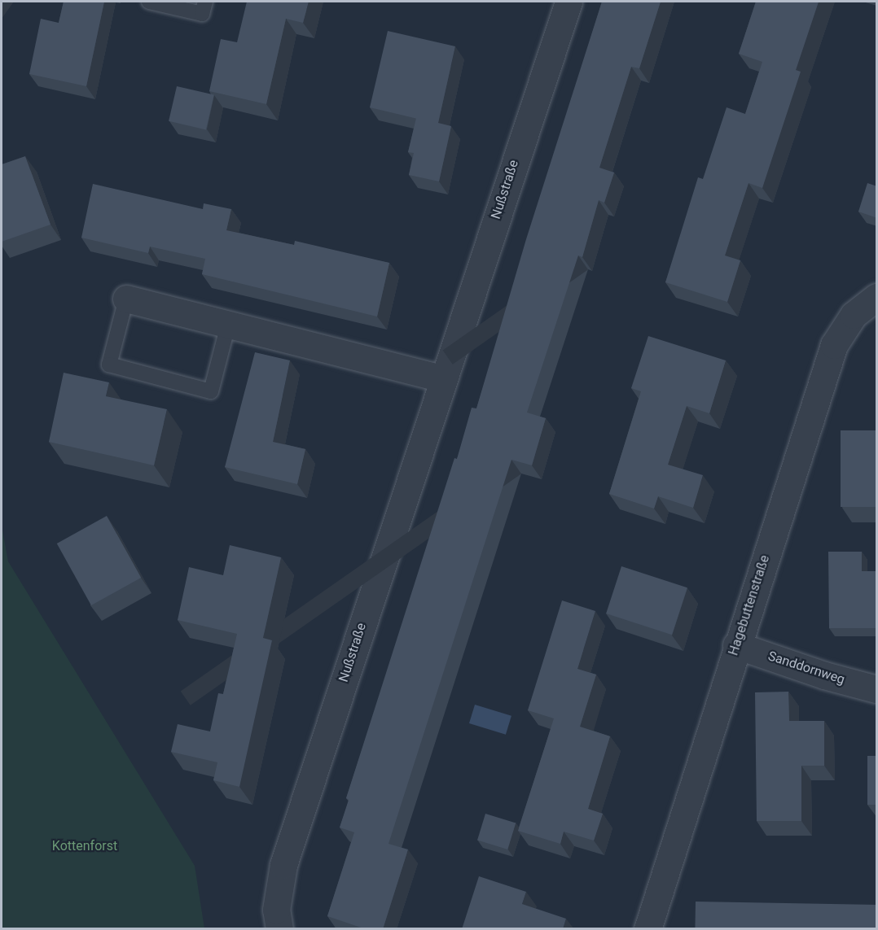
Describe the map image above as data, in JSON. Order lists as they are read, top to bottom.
{
  "streets": {
    "street": ["Nußstraße", "Hagebuttenstraße", "Sanddornweg"]
  },
  "crossings": [
    ["Hagebuttenstraße", "Sanddornweg"]
  ],
  "parks": ["Kottenforst"]
}
